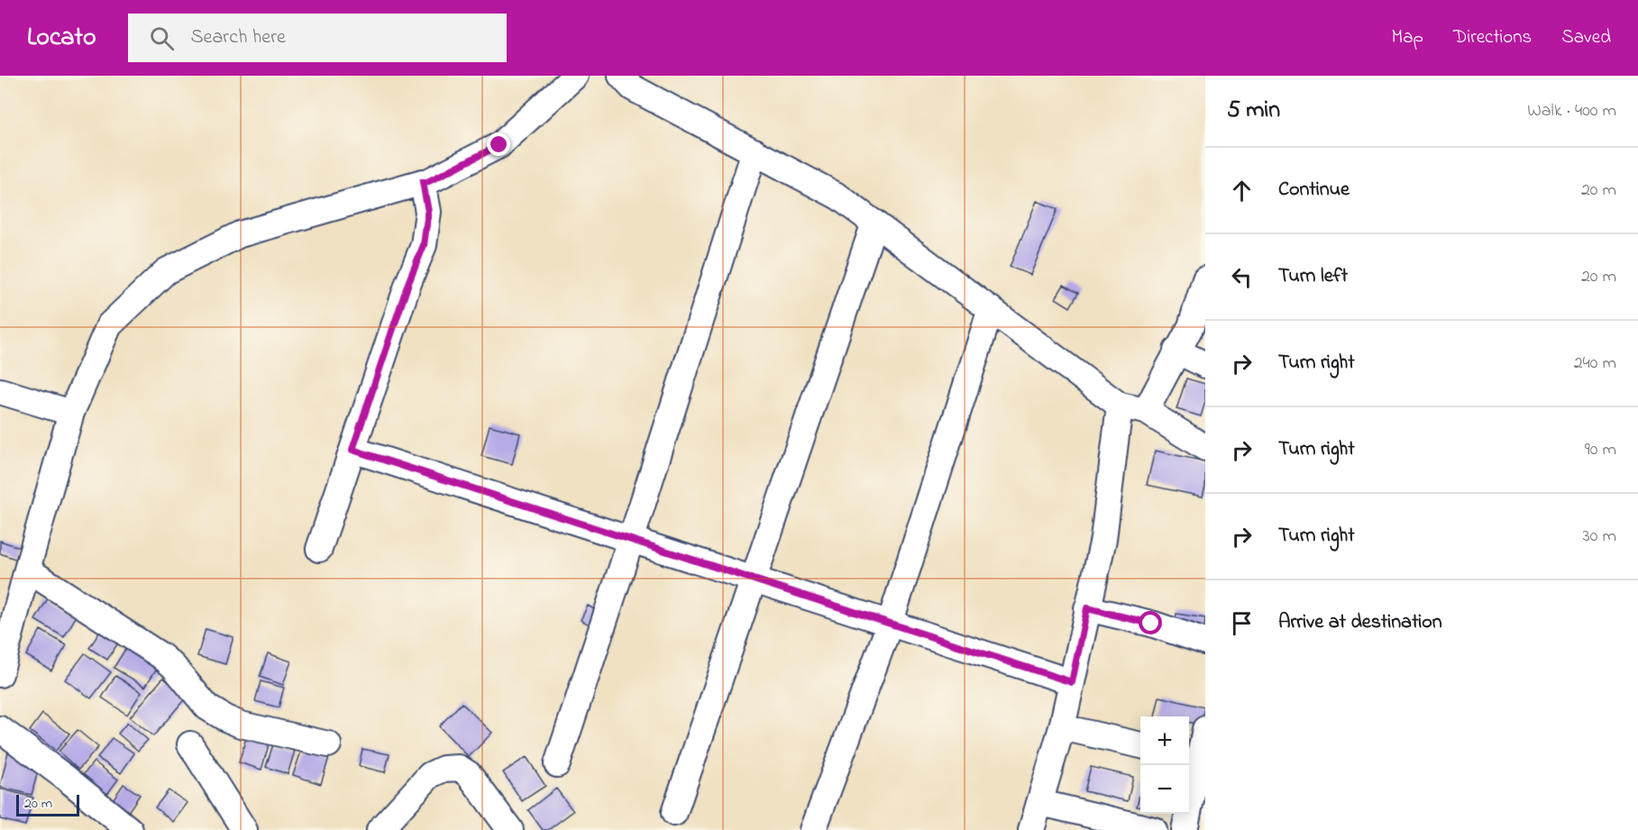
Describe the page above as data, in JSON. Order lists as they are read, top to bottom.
{
  "scale_bar": "20 m",
  "page": {
    "header": "Locato",
    "search": "Search here",
    "nav": ["Map", "Directions", "Saved"],
    "heading": ["5 min", "Walk · 400 m"],
    "list": [
      ["Continue", "20 m"],
      ["Turn left", "20 m"],
      ["Turn right", "240 m"],
      ["Turn right", "90 m"],
      ["Turn right", "30 m"],
      "Arrive at destination"
    ],
    "map_buttons": ["+", "−"],
    "scale": "20 m"
  }
}
